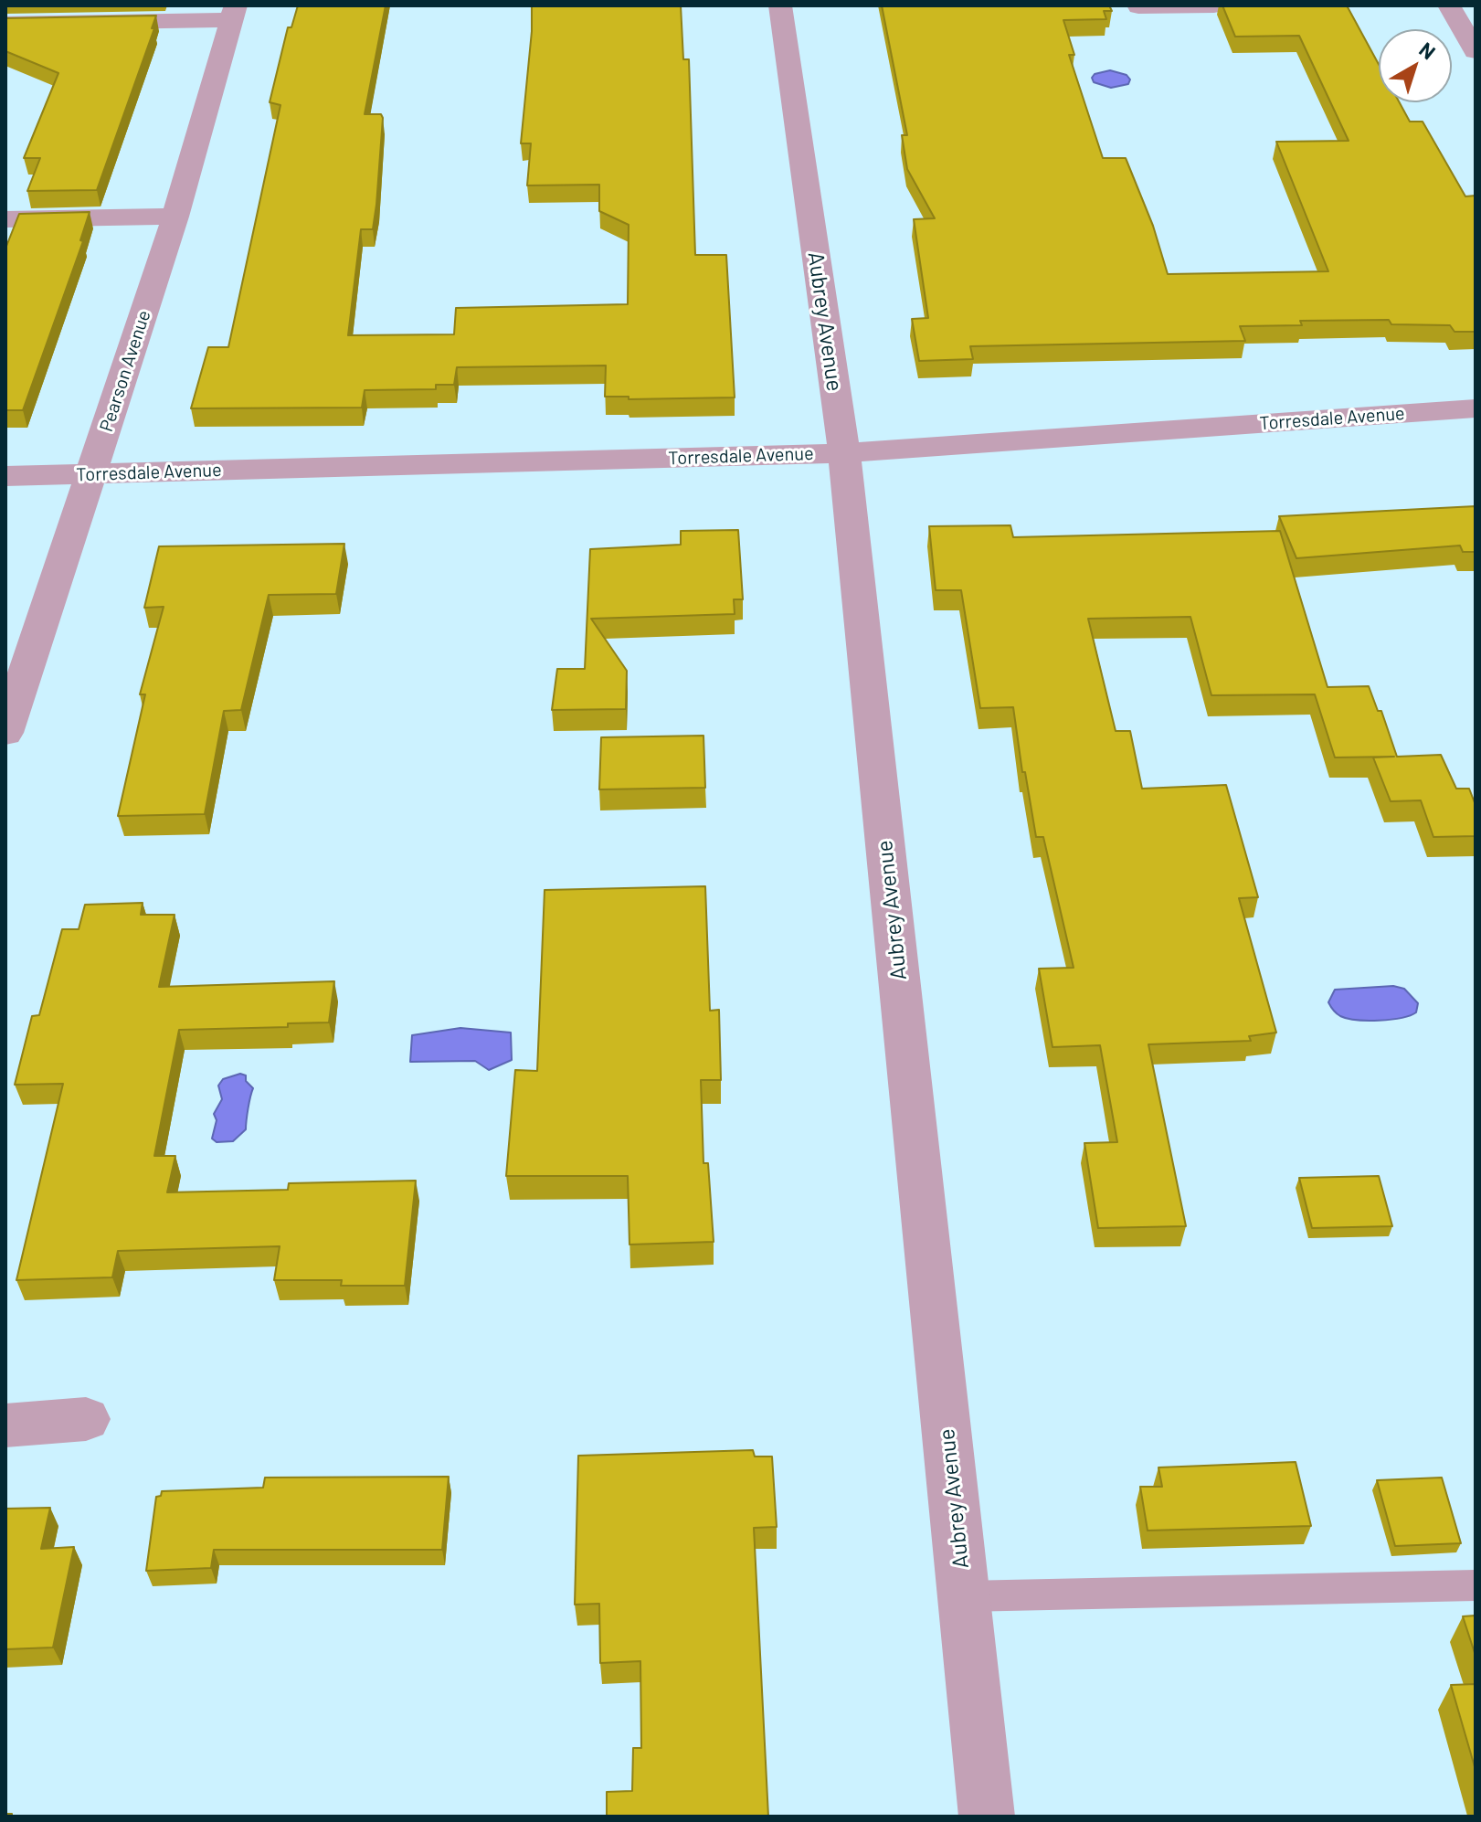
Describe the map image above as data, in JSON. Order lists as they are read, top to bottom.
{
  "streets": {
    "street": ["Aubrey Avenue", "Pearson Avenue", "Torresdale Avenue"]
  },
  "crossings": [
    ["Aubrey Avenue", "Torresdale Avenue"],
    ["Pearson Avenue", "Torresdale Avenue"]
  ],
  "north": "top right"
}
